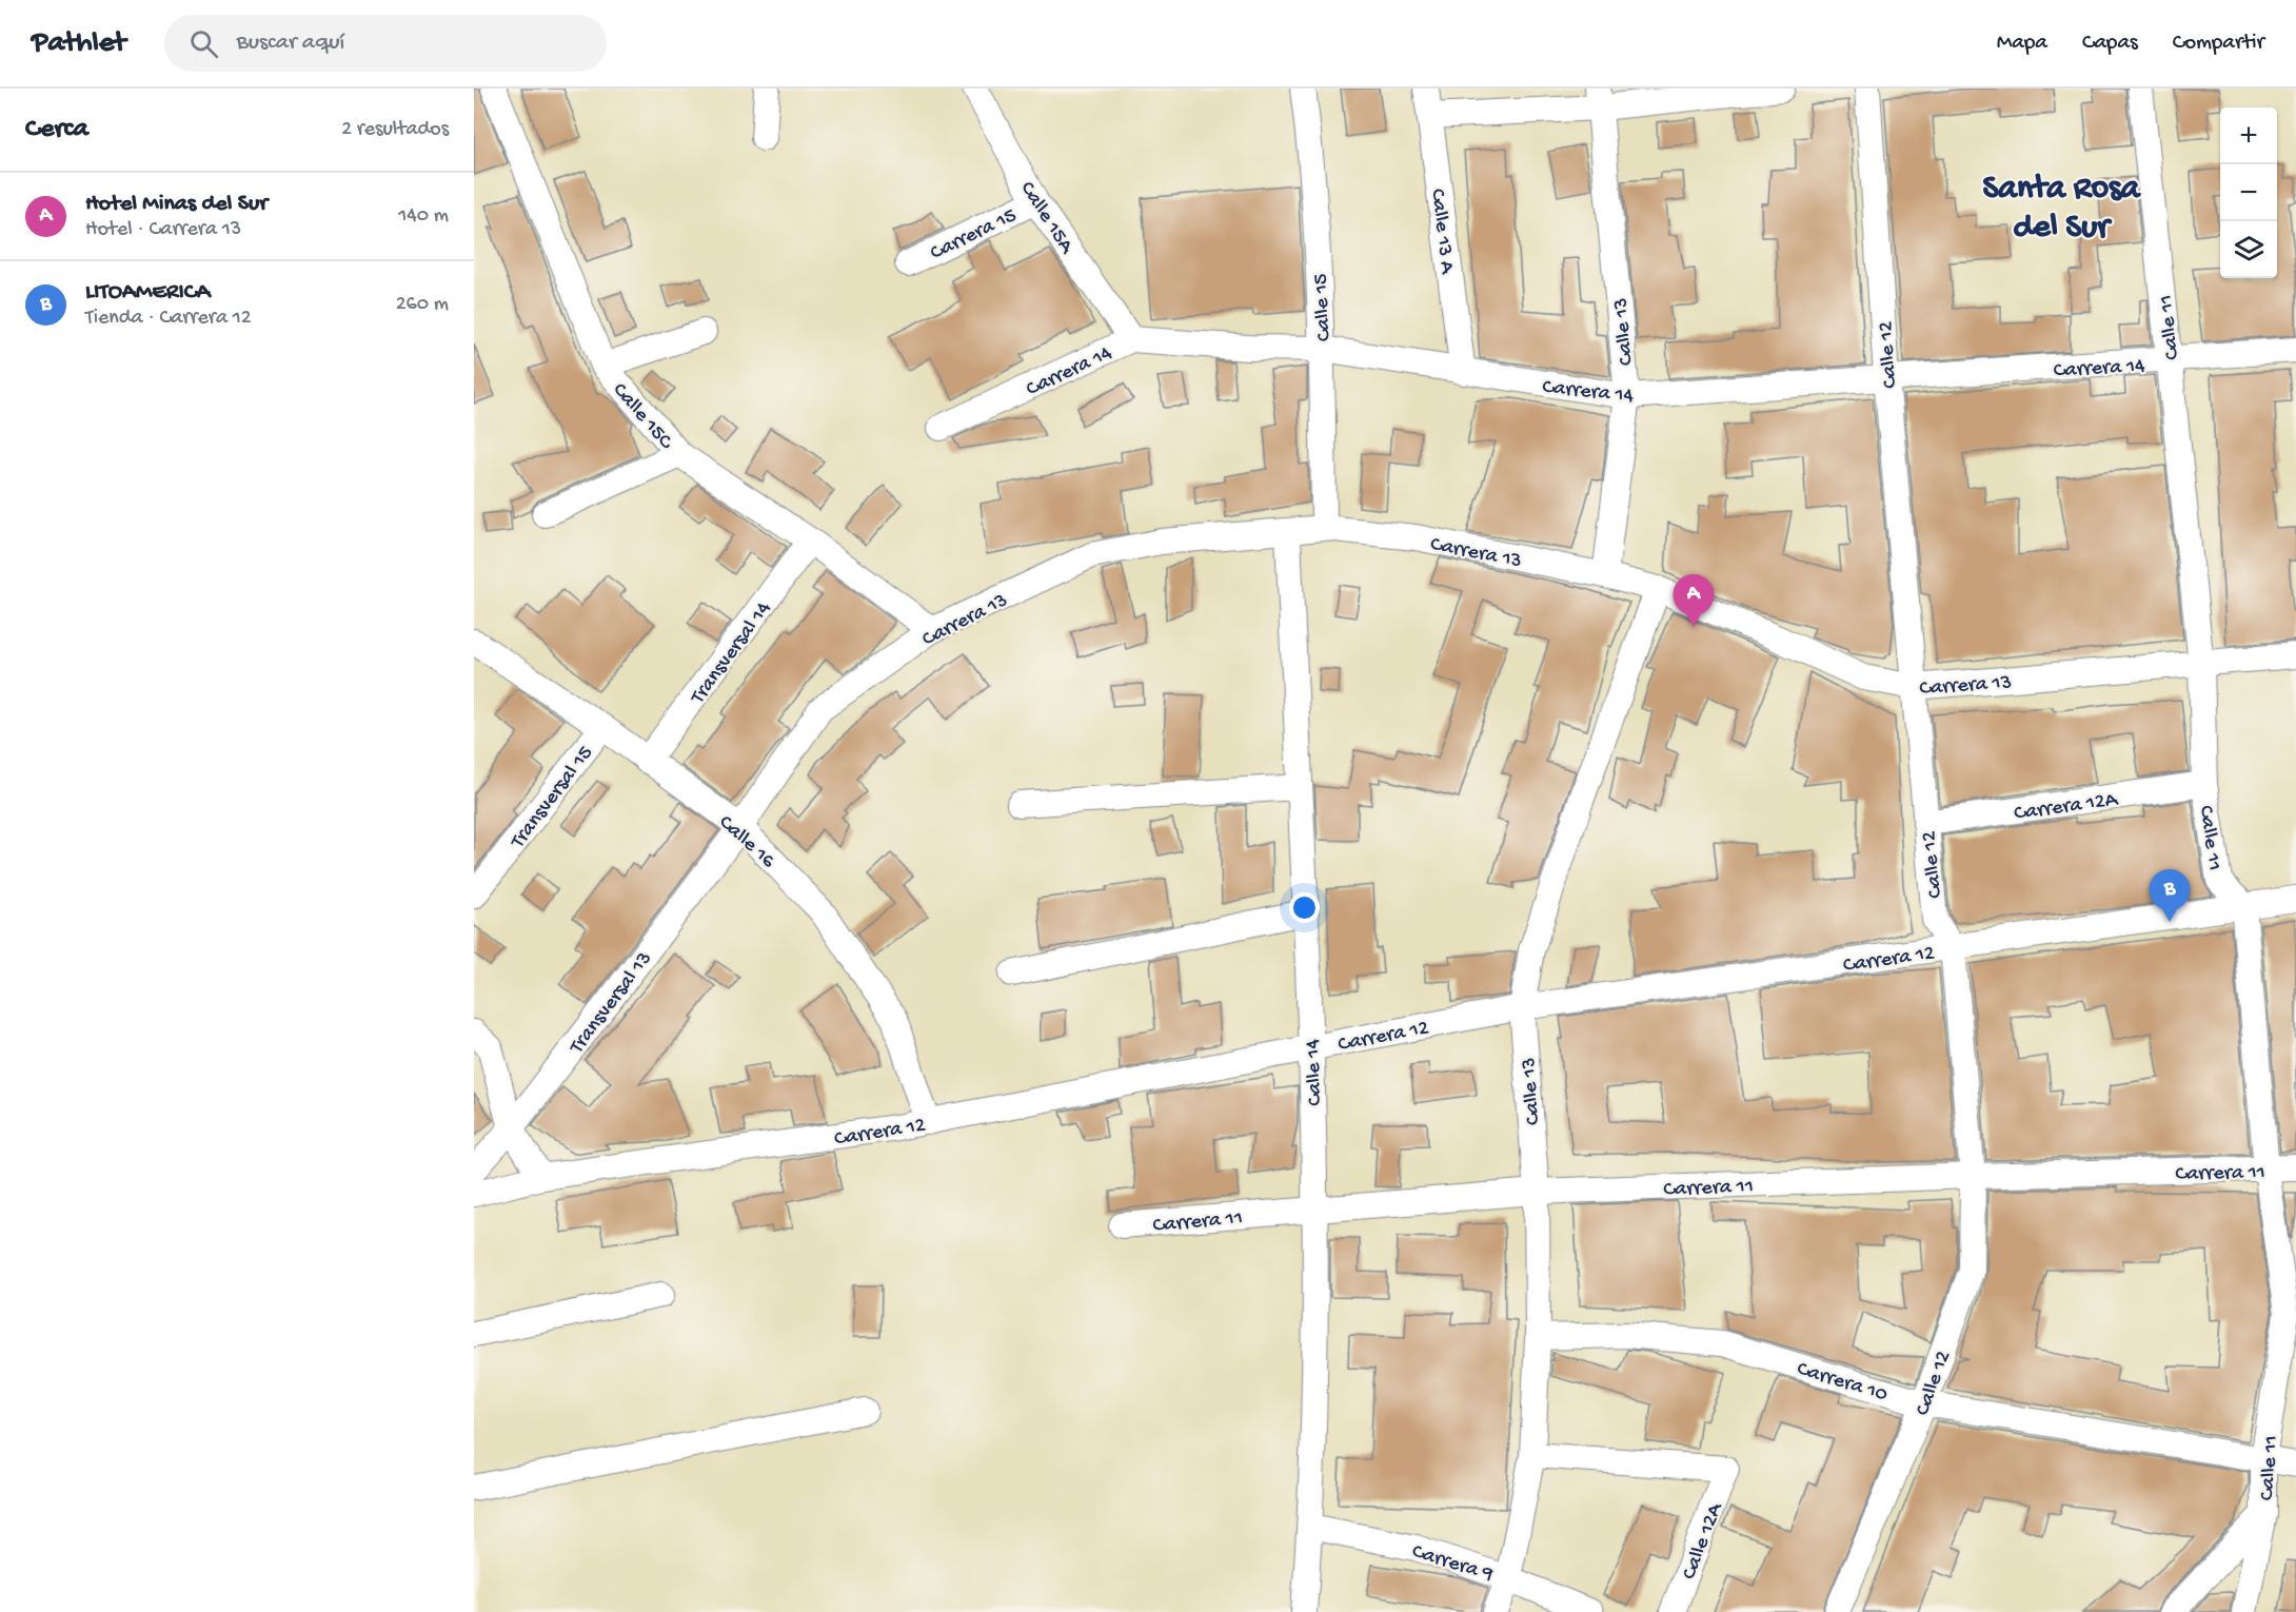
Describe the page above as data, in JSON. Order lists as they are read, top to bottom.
{
  "streets": {
    "street": [
      "Calle 15A",
      "Calle 13 A",
      "Carrera 15",
      "Calle 15",
      "Calle 11",
      "Calle 13",
      "Calle 12",
      "Carrera 14",
      "Calle 15C",
      "Carrera 13",
      "Transversal 14",
      "Transversal 15",
      "Carrera 12A",
      "Calle 16",
      "Carrera 12",
      "Transversal 13",
      "Calle 14",
      "Carrera 11",
      "Carrera 10",
      "Calle 12A",
      "Carrera 9"
    ]
  },
  "crossings": [
    ["Calle 15A", "Carrera 15"],
    ["Calle 15A", "Carrera 14"],
    ["Calle 13 A", "Carrera 14"],
    ["Calle 15", "Carrera 14"],
    ["Calle 15", "Carrera 13"],
    ["Calle 11", "Carrera 14"],
    ["Calle 11", "Carrera 13"],
    ["Calle 11", "Carrera 12A"],
    ["Calle 11", "Carrera 12"],
    ["Calle 11", "Carrera 11"],
    ["Calle 11", "Carrera 10"],
    ["Calle 13", "Carrera 14"],
    ["Calle 13", "Carrera 13"],
    ["Calle 13", "Carrera 12"],
    ["Calle 13", "Carrera 11"],
    ["Calle 13", "Carrera 10"],
    ["Calle 13", "Calle 12A"],
    ["Calle 13", "Carrera 9"],
    ["Calle 12", "Carrera 14"],
    ["Calle 12", "Carrera 13"],
    ["Calle 12", "Carrera 12A"],
    ["Calle 12", "Carrera 12"],
    ["Calle 12", "Carrera 11"],
    ["Calle 12", "Carrera 10"],
    ["Calle 15C", "Carrera 13"],
    ["Calle 15C", "Transversal 14"],
    ["Carrera 13", "Calle 16"],
    ["Carrera 13", "Transversal 13"],
    ["Carrera 13", "Calle 14"],
    ["Transversal 14", "Calle 16"],
    ["Transversal 15", "Calle 16"],
    ["Calle 16", "Carrera 12"],
    ["Calle 16", "Transversal 13"],
    ["Carrera 12", "Calle 14"],
    ["Calle 14", "Carrera 11"],
    ["Calle 14", "Carrera 9"]
  ],
  "districts": ["Santa Rosa del Sur"],
  "page": {
    "header": "Pathlet",
    "search": "Buscar aquí",
    "nav": ["Mapa", "Capas", "Compartir"],
    "heading": ["Cerca", "2 resultados"],
    "map_buttons": ["+", "−"],
    "list": [
      {
        "mark": "A",
        "name": "Hotel Minas del Sur",
        "note": "Hotel · Carrera 13",
        "value": "140 m"
      },
      {
        "mark": "B",
        "name": "LITOAMERICA",
        "note": "Tienda · Carrera 12",
        "value": "260 m"
      }
    ],
    "pins": ["A", "B"]
  }
}
